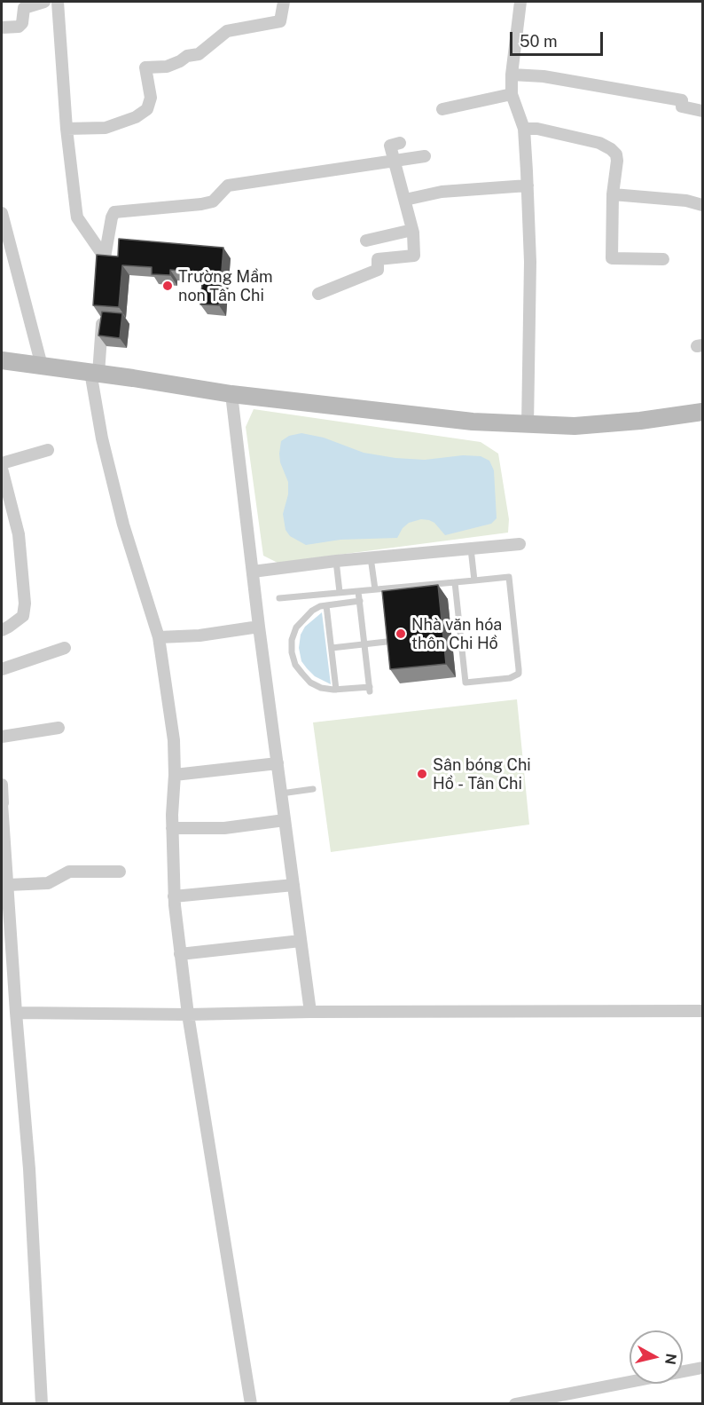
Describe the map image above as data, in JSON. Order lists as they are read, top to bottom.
{
  "places": ["Trường Mầm non Tân Chi", "Nhà văn hóa thôn Chi Hồ", "Sân bóng Chi Hồ - Tân Chi"],
  "scale_bar": "50 m",
  "north": "right"
}
